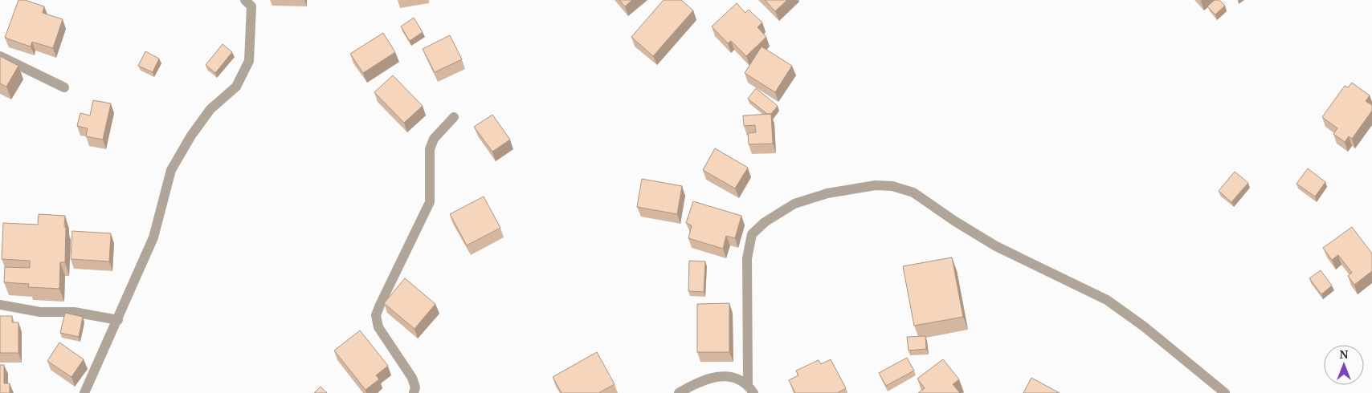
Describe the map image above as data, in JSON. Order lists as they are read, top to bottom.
{
  "north": "top"
}
